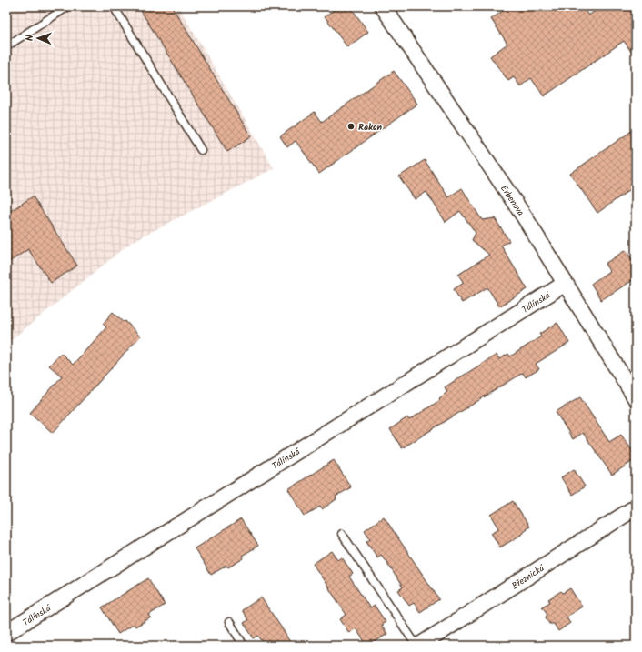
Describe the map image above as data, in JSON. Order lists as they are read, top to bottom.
{
  "streets": {
    "street": ["Erbenova", "Tálínská", "Březnická"]
  },
  "crossings": [
    ["Erbenova", "Tálínská"]
  ],
  "places": ["Rakon"],
  "north": "left"
}
